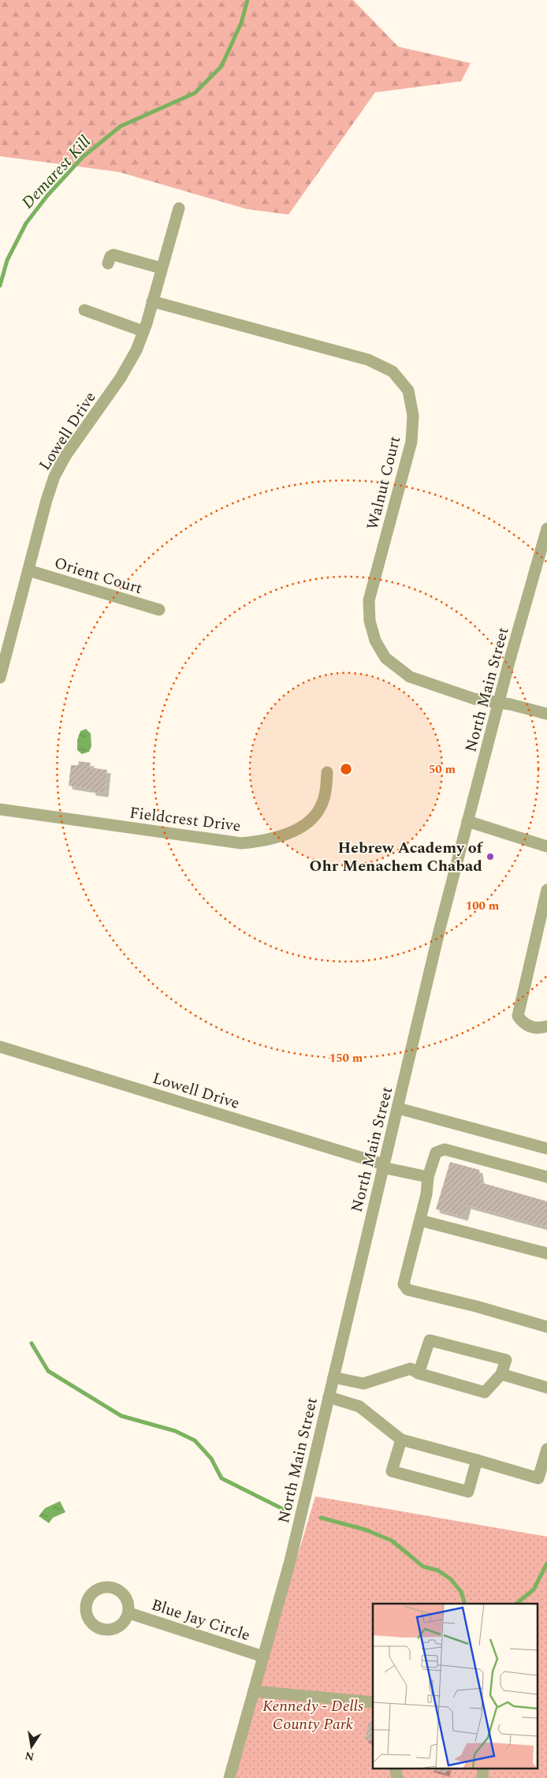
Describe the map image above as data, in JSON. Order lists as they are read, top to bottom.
{
  "streets": {
    "street": [
      "Lowell Drive",
      "Walnut Court",
      "Orient Court",
      "North Main Street",
      "Fieldcrest Drive",
      "Blue Jay Circle"
    ]
  },
  "crossings": [
    ["Lowell Drive", "Walnut Court"],
    ["Lowell Drive", "Orient Court"],
    ["Lowell Drive", "North Main Street"],
    ["Walnut Court", "North Main Street"],
    ["North Main Street", "Blue Jay Circle"]
  ],
  "water": ["Demarest Kill"],
  "parks": ["Kennedy - Dells County Park"],
  "places": ["Hebrew Academy of Ohr Menachem Chabad"],
  "north": "bottom",
  "rings": ["50 m", "100 m", "150 m"]
}
